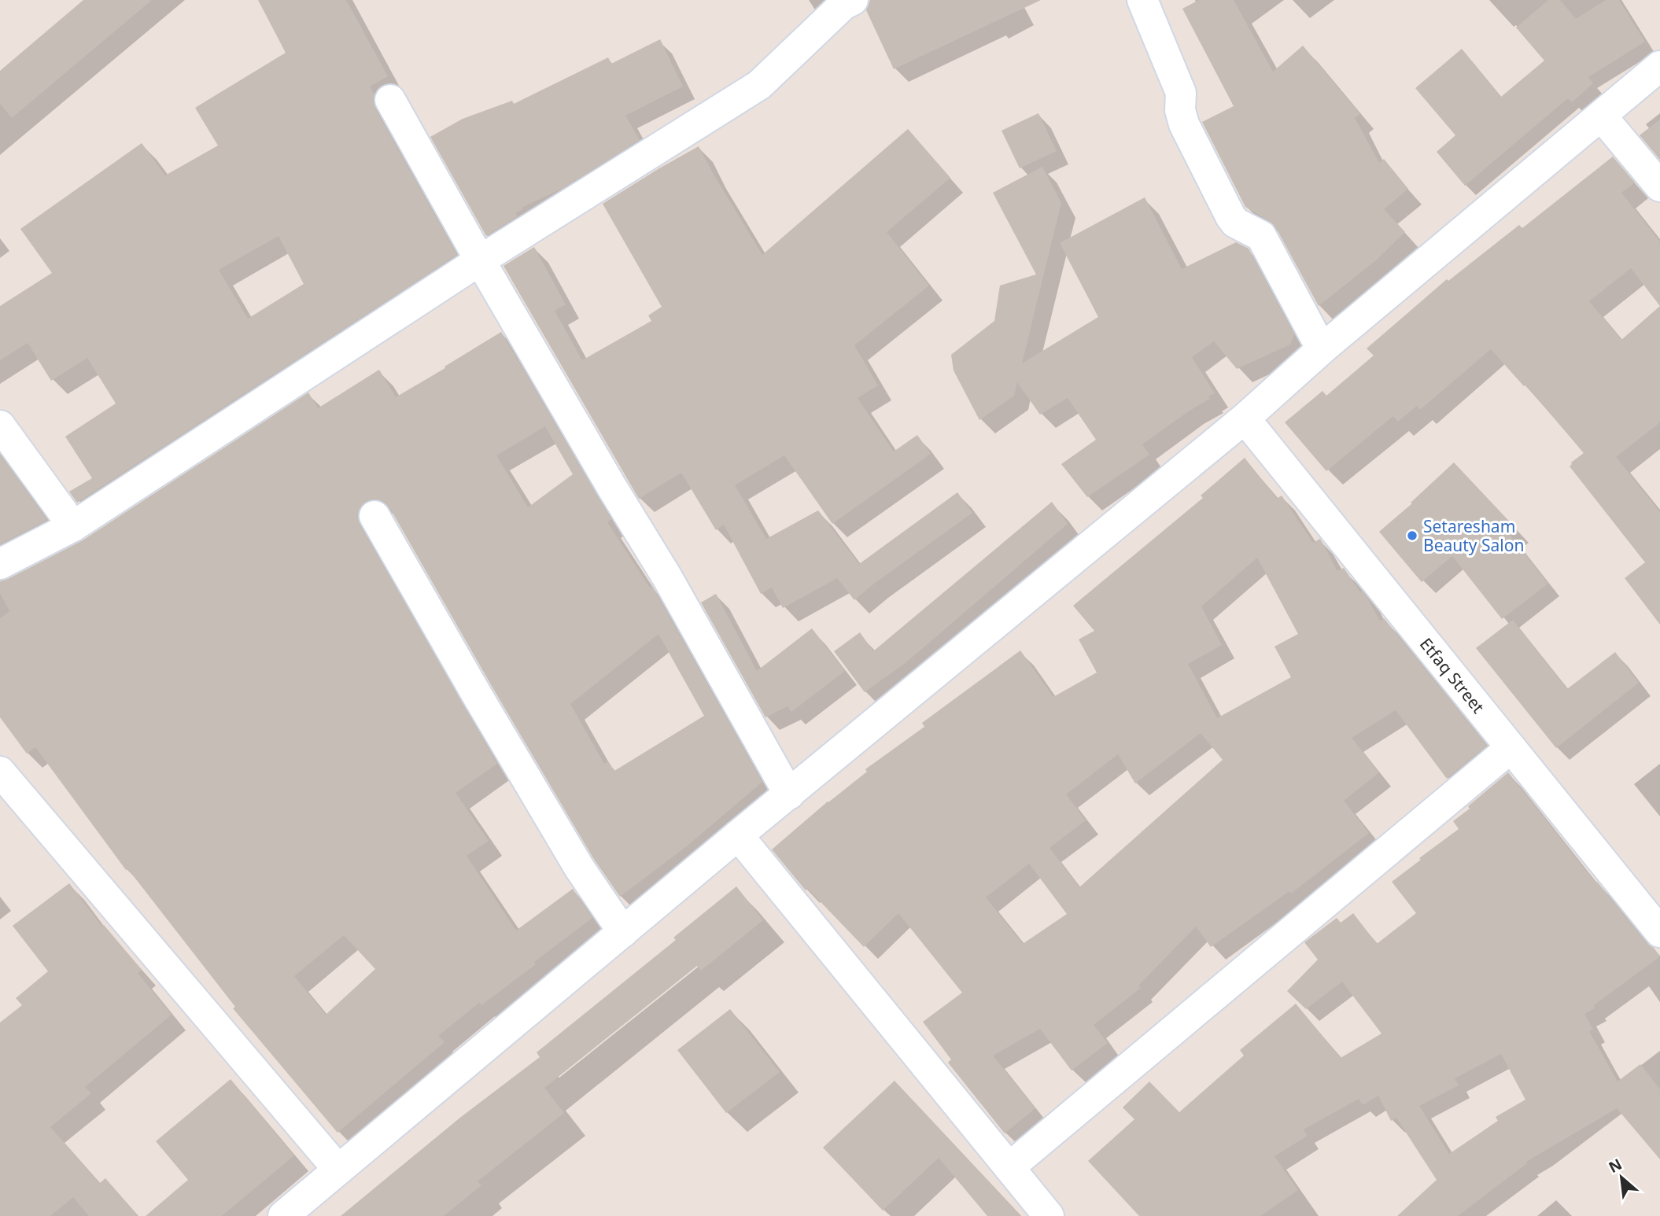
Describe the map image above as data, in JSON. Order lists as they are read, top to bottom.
{
  "streets": {
    "street": ["Etfaq Street"]
  },
  "places": ["Setaresham Beauty Salon"],
  "north": "top left"
}
